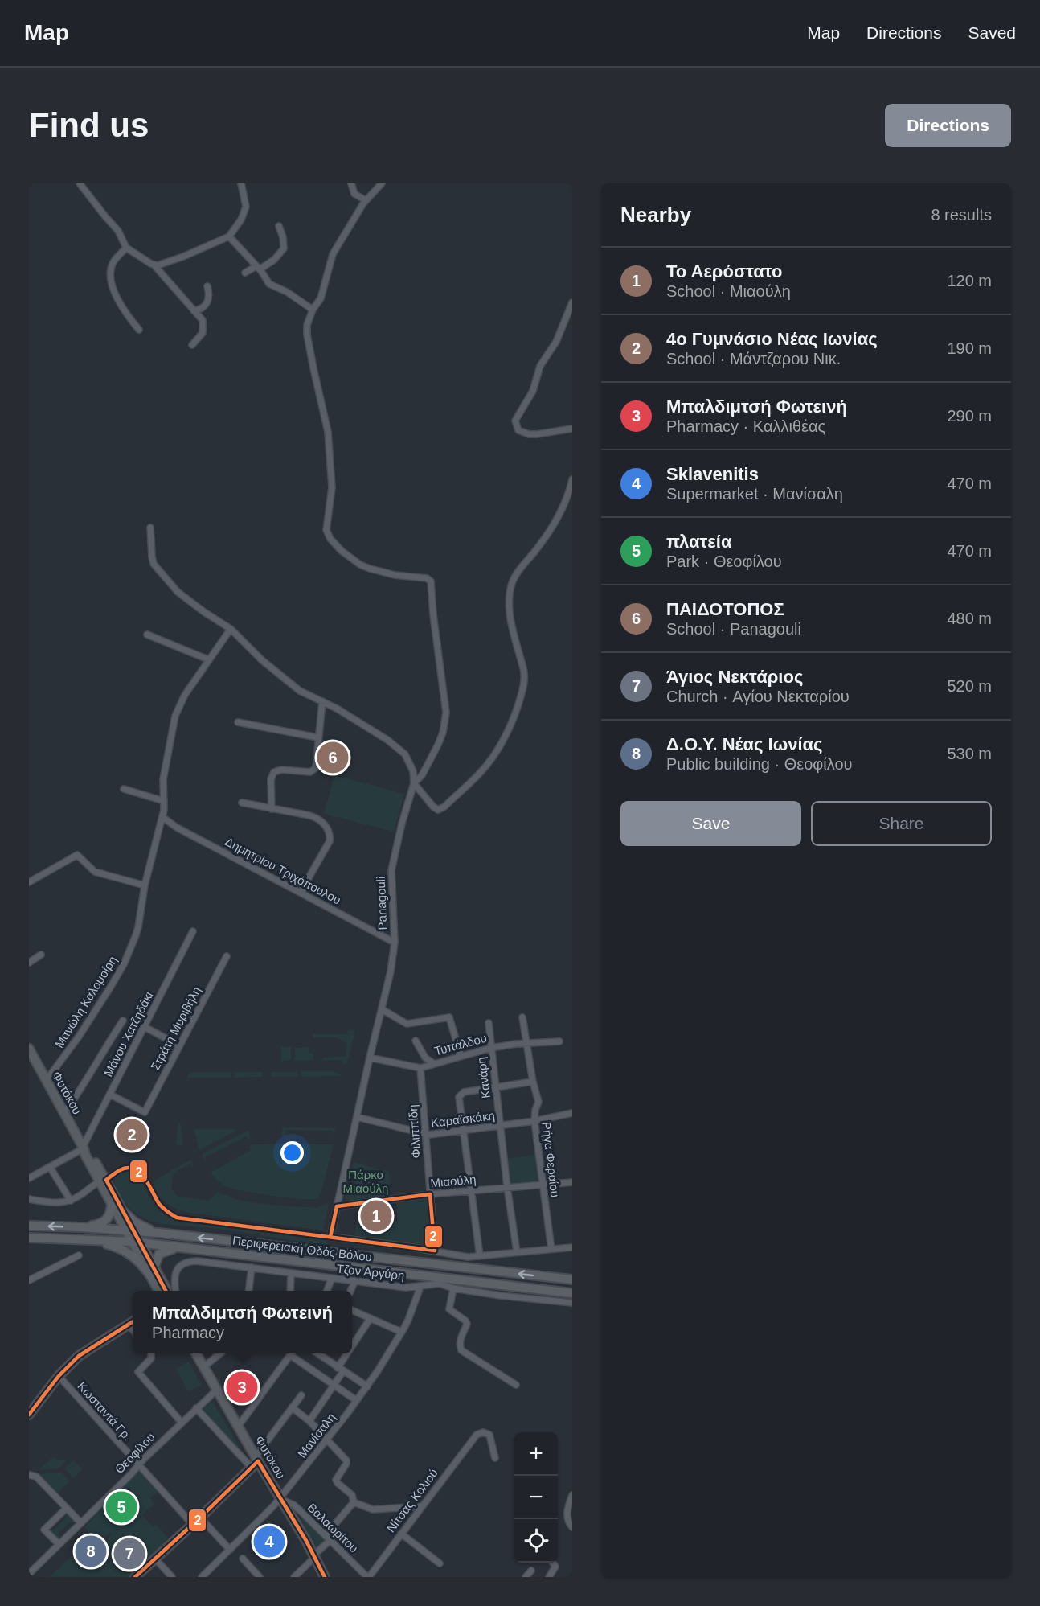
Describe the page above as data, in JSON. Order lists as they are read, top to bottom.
{
  "streets": {
    "main road": ["Περιφερειακή Οδός Βόλου"],
    "street": [
      "Δημητρίου Τριχόπουλου",
      "Panagouli",
      "Μανώλη Καλομοίρη",
      "Στράτη Μυριβήλη",
      "Μάνου Χατζηδάκι",
      "Τυπάλδου",
      "Κανάρη",
      "Φυτόκου",
      "Καραϊσκάκη",
      "Φιλιππίδη",
      "Ρήγα Φεραίου",
      "Μιαούλη",
      "Τζον Αργύρη",
      "Κωσταντά Γρ.",
      "Μανίσαλη",
      "Θεοφίλου",
      "Νίτσας Κολιού",
      "Βαλαωρίτου"
    ]
  },
  "crossings": [
    ["Δημητρίου Τριχόπουλου", "Panagouli"],
    ["Δημητρίου Τριχόπουλου", "Μανώλη Καλομοίρη"],
    ["Panagouli", "Καραϊσκάκη"],
    ["Panagouli", "Φιλιππίδη"],
    ["Panagouli", "Μιαούλη"],
    ["Μανώλη Καλομοίρη", "Φυτόκου"],
    ["Στράτη Μυριβήλη", "Μάνου Χατζηδάκι"],
    ["Μάνου Χατζηδάκι", "Φυτόκου"],
    ["Τυπάλδου", "Κανάρη"],
    ["Τυπάλδου", "Φιλιππίδη"],
    ["Τυπάλδου", "Ρήγα Φεραίου"],
    ["Κανάρη", "Καραϊσκάκη"],
    ["Κανάρη", "Μιαούλη"],
    ["Φυτόκου", "Περιφερειακή Οδός Βόλου"],
    ["Φυτόκου", "Μανίσαλη"],
    ["Φυτόκου", "Θεοφίλου"],
    ["Φυτόκου", "Βαλαωρίτου"],
    ["Καραϊσκάκη", "Φιλιππίδη"],
    ["Καραϊσκάκη", "Ρήγα Φεραίου"],
    ["Φιλιππίδη", "Μιαούλη"],
    ["Ρήγα Φεραίου", "Μιαούλη"],
    ["Τζον Αργύρη", "Μανίσαλη"],
    ["Κωσταντά Γρ.", "Θεοφίλου"],
    ["Μανίσαλη", "Βαλαωρίτου"],
    ["Νίτσας Κολιού", "Βαλαωρίτου"]
  ],
  "parks": ["Πάρκο Μιαούλη"],
  "lines": ["transit line 2"],
  "page": {
    "header": "Map",
    "nav": ["Map", "Directions", "Saved"],
    "buttons": [
      "Directions",
      ["Save", "Share"]
    ],
    "title": "Find us",
    "heading": ["Nearby", "8 results"],
    "list": [
      {
        "mark": "1",
        "name": "Το Αερόστατο",
        "note": "School · Μιαούλη",
        "value": "120 m"
      },
      {
        "mark": "2",
        "name": "4ο Γυμνάσιο Νέας Ιωνίας",
        "note": "School · Μάντζαρου Νικ.",
        "value": "190 m"
      },
      {
        "mark": "3",
        "name": "Μπαλδιμτσή Φωτεινή",
        "note": "Pharmacy · Καλλιθέας",
        "value": "290 m"
      },
      {
        "mark": "4",
        "name": "Sklavenitis",
        "note": "Supermarket · Μανίσαλη",
        "value": "470 m"
      },
      {
        "mark": "5",
        "name": "πλατεία",
        "note": "Park · Θεοφίλου",
        "value": "470 m"
      },
      {
        "mark": "6",
        "name": "ΠΑΙΔΟΤΟΠΟΣ",
        "note": "School · Panagouli",
        "value": "480 m"
      },
      {
        "mark": "7",
        "name": "Άγιος Νεκτάριος",
        "note": "Church · Αγίου Νεκταρίου",
        "value": "520 m"
      },
      {
        "mark": "8",
        "name": "Δ.Ο.Υ. Νέας Ιωνίας",
        "note": "Public building · Θεοφίλου",
        "value": "530 m"
      }
    ],
    "pins": [
      "6",
      "2",
      "1",
      "3",
      "5",
      "4",
      "8",
      "7"
    ],
    "popup": ["Μπαλδιμτσή Φωτεινή", "Pharmacy"],
    "map_buttons": ["+", "−"]
  }
}
